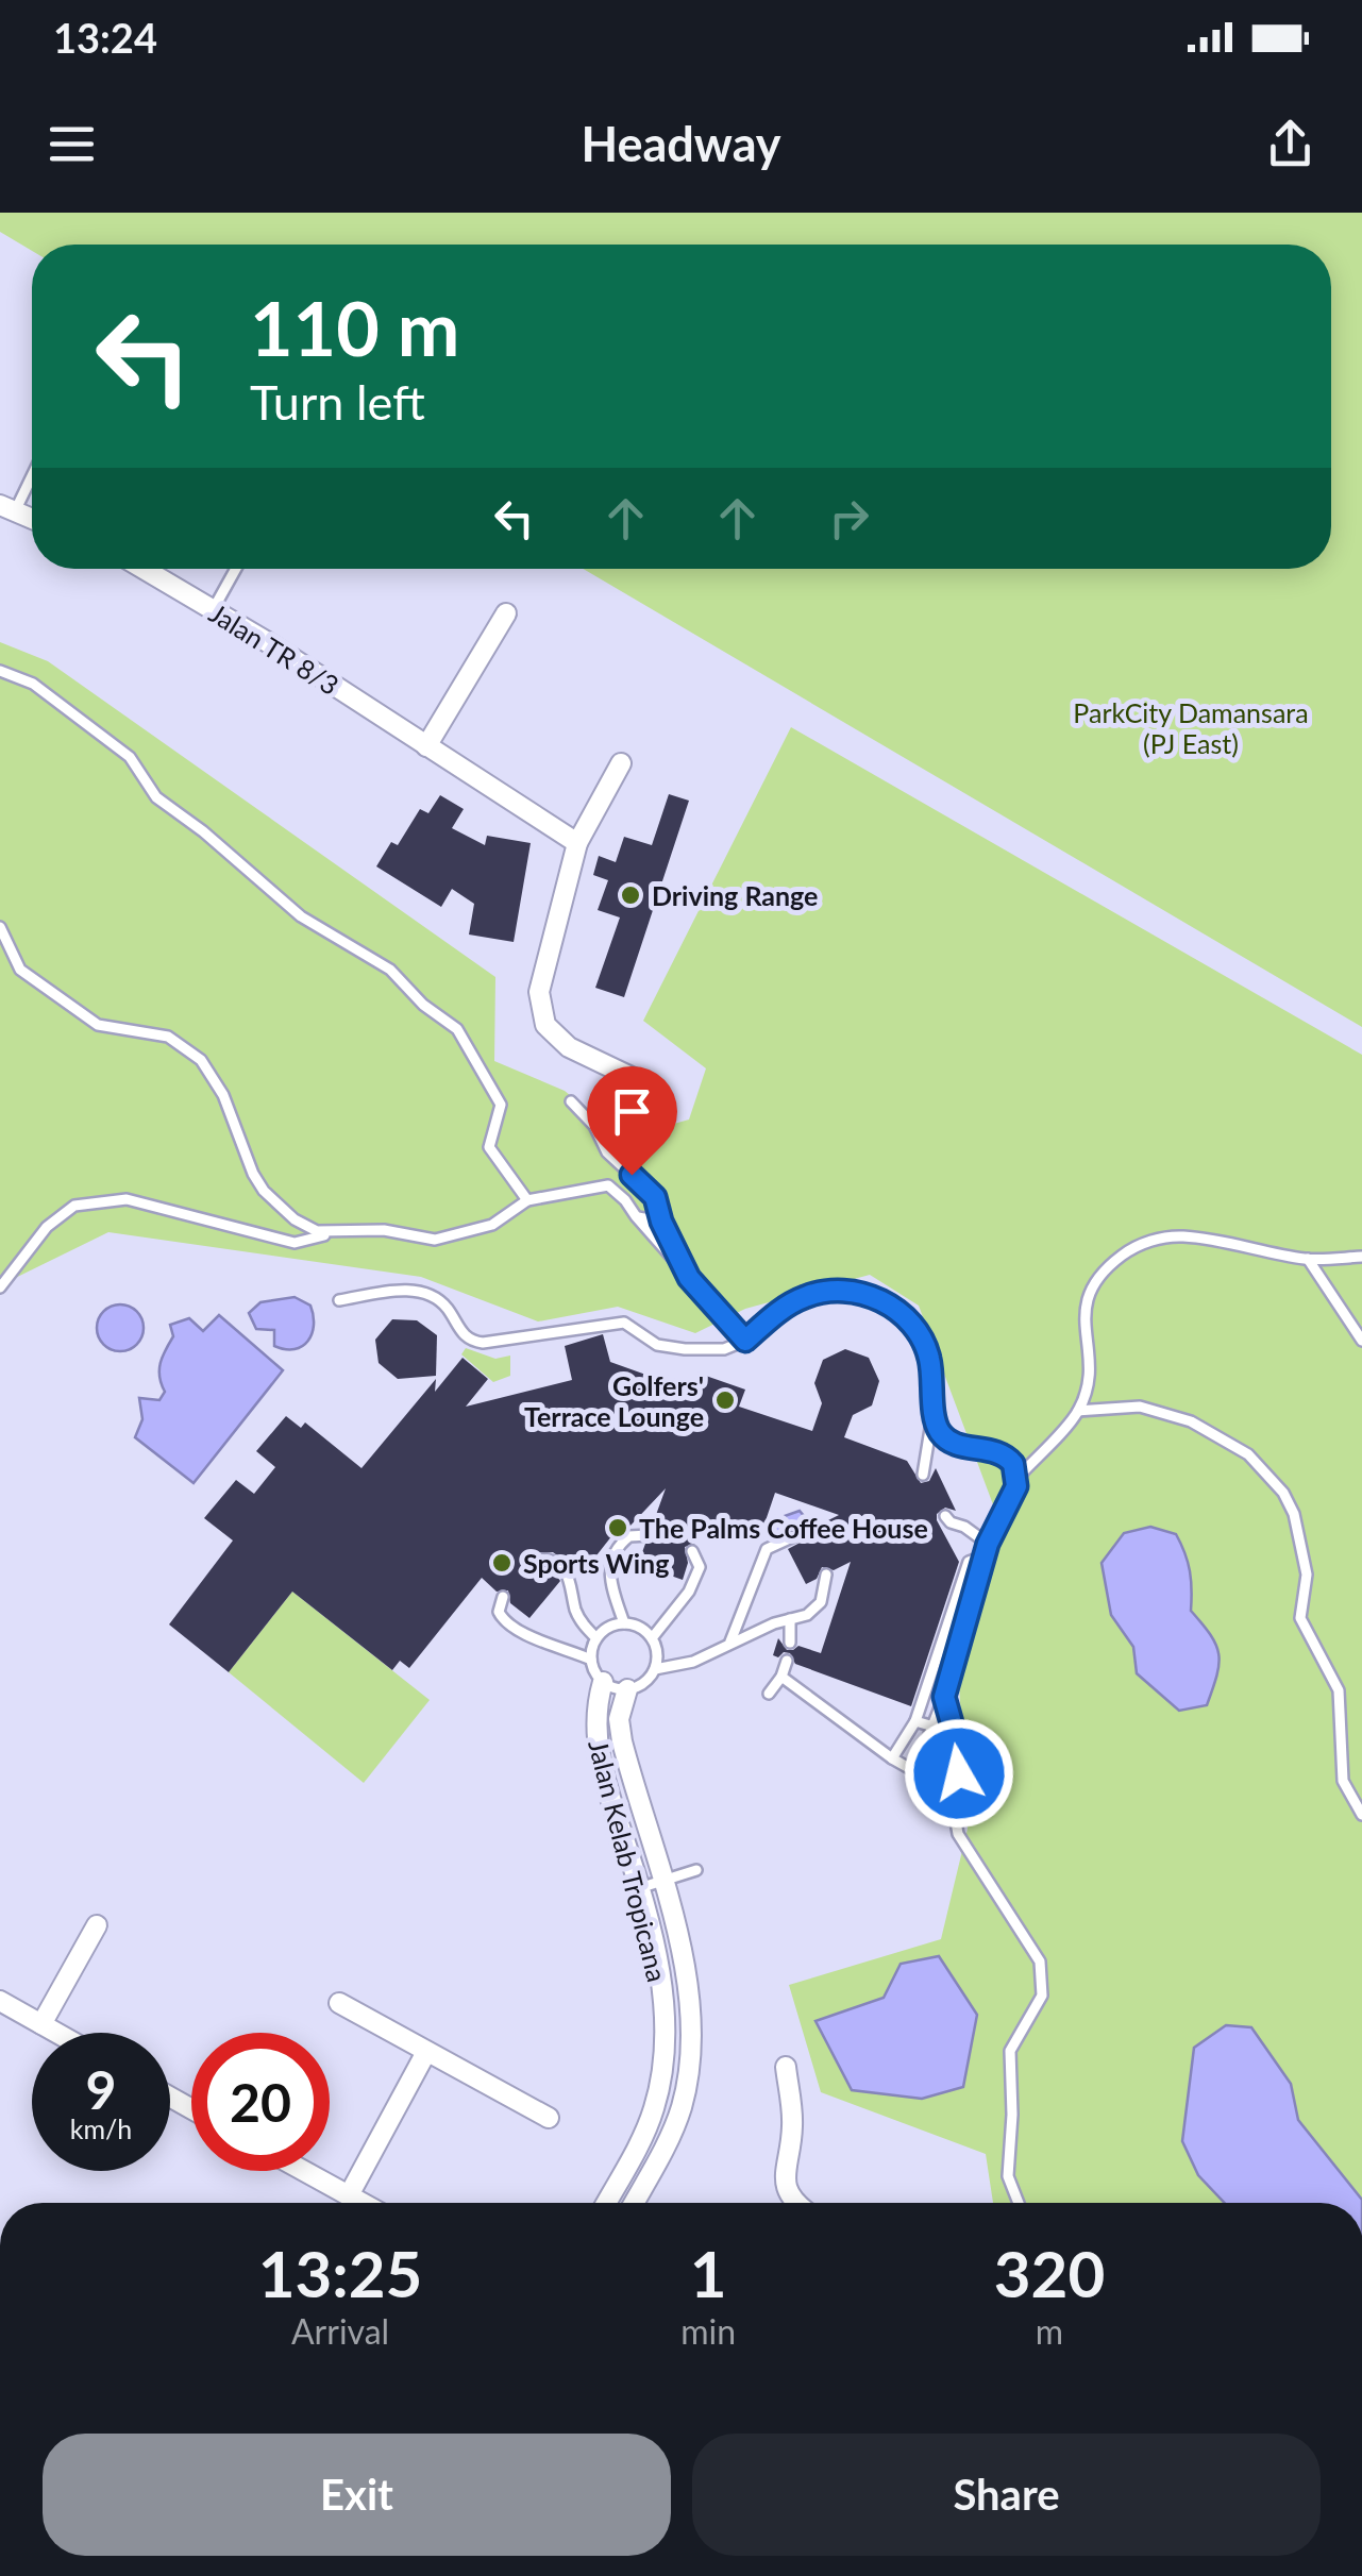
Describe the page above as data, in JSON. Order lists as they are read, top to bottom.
{
  "streets": {
    "street": ["Jalan TR 8/3", "Jalan Kelab Tropicana"]
  },
  "parks": ["ParkCity Damansara (PJ East)"],
  "places": [
    "Driving Range",
    "Golfers' Terrace Lounge",
    "The Palms Coffee House",
    "Sports Wing"
  ],
  "page": {
    "status": "13:24",
    "header": "Headway",
    "turn": ["110 m", "Turn left"],
    "speed": "9 km/h",
    "limit": "20",
    "eta": [
      "13:25",
      "Arrival",
      "1",
      "min",
      "320",
      "m"
    ],
    "buttons": ["Exit", "Share"]
  }
}
